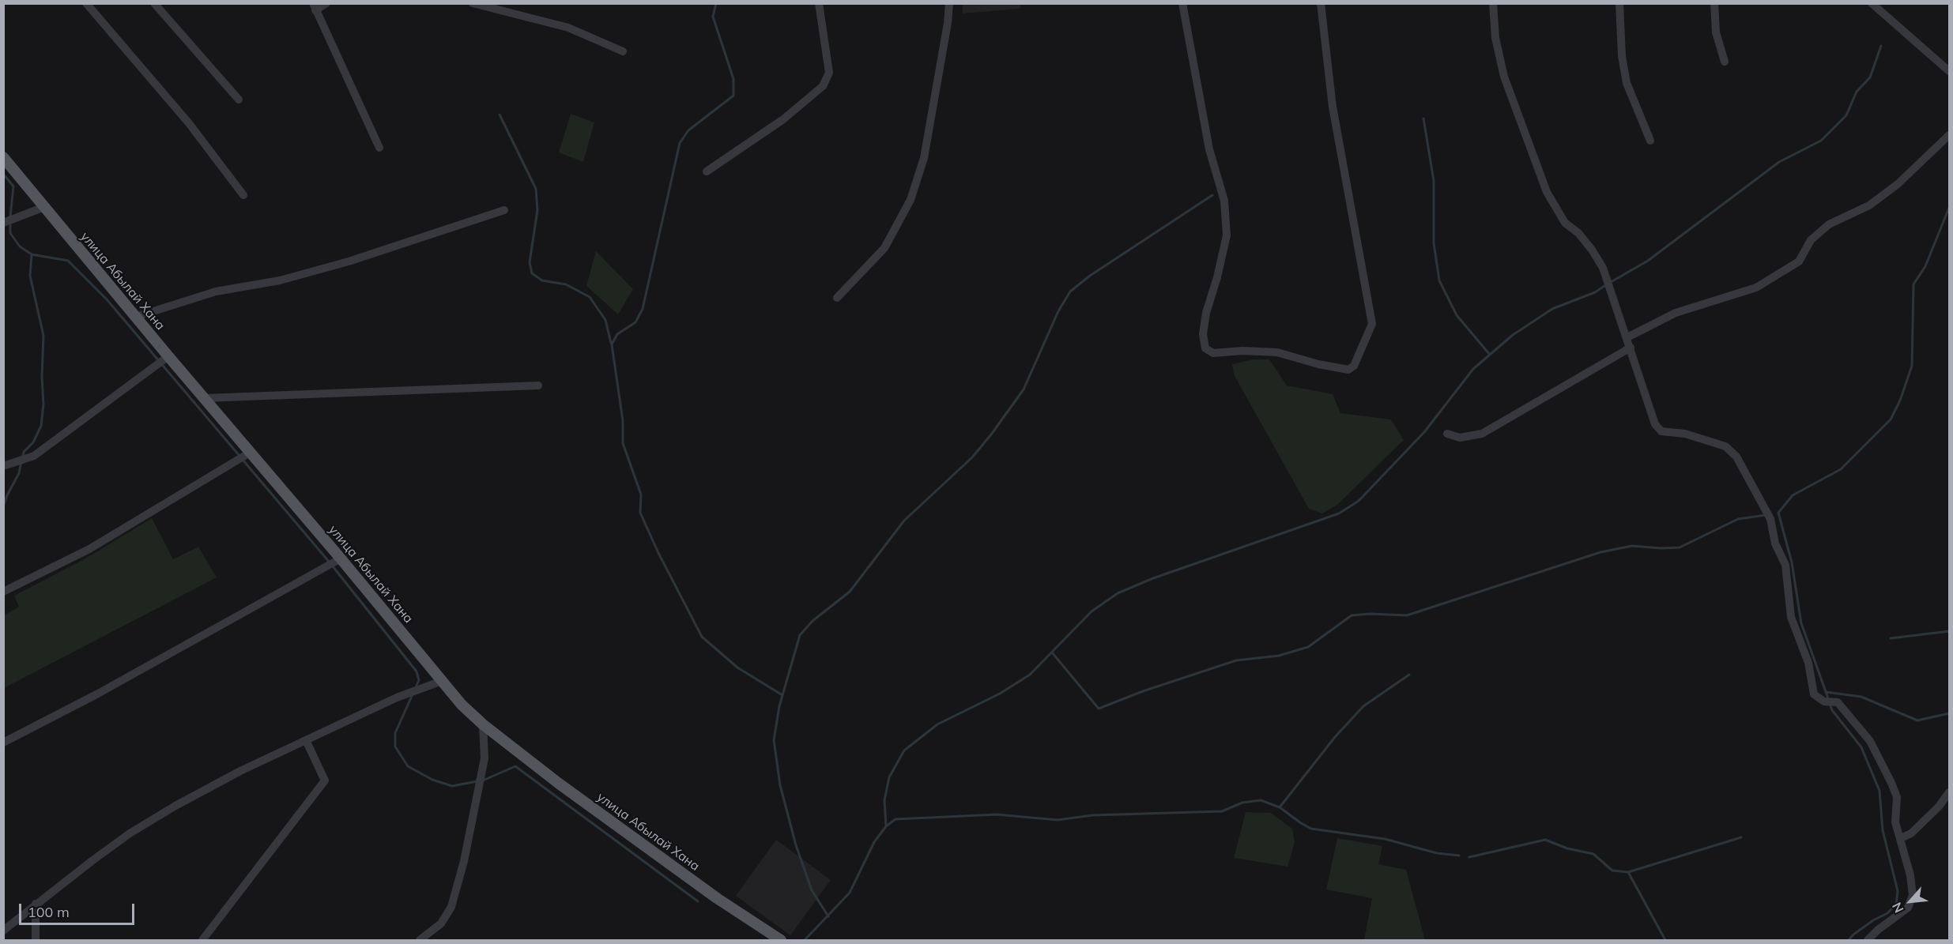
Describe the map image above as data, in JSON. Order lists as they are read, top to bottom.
{
  "streets": {
    "main road": ["улица Абылай Хана"]
  },
  "scale_bar": "100 m",
  "north": "bottom left"
}
